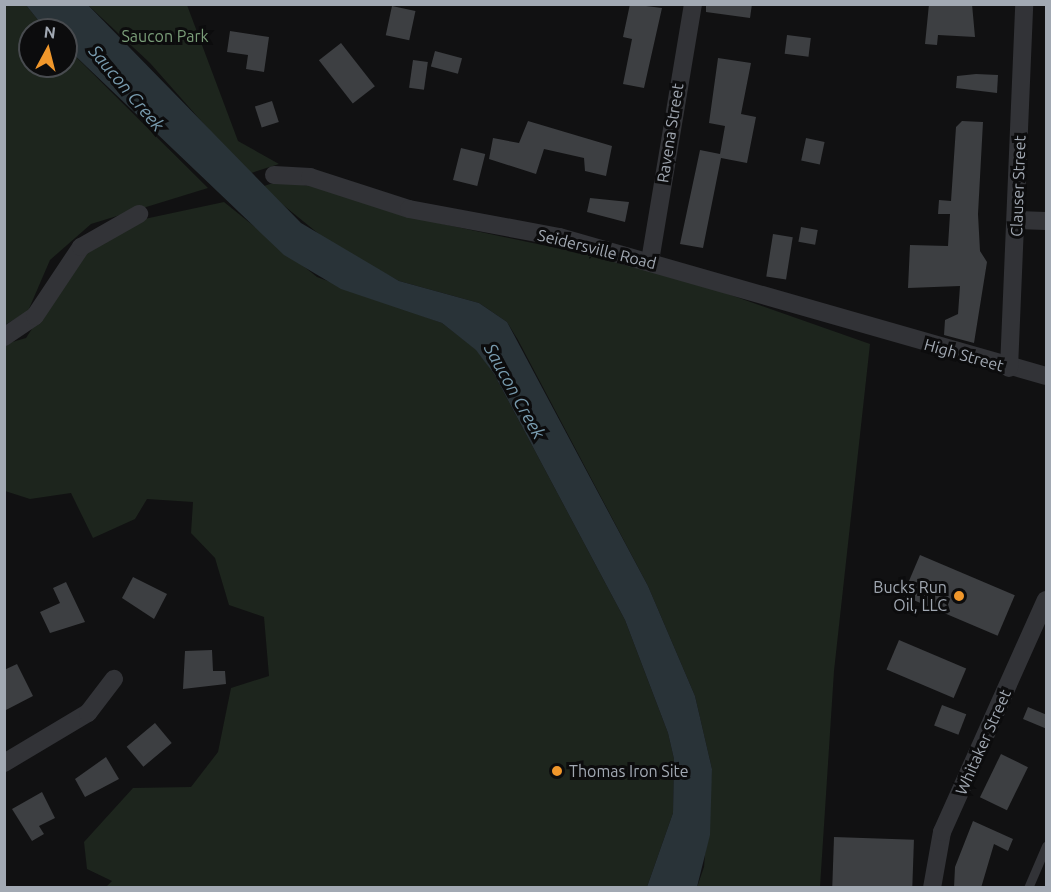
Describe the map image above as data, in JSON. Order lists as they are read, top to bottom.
{
  "streets": {
    "street": [
      "Ravena Street",
      "Clauser Street",
      "Seidersville Road",
      "High Street",
      "Whitaker Street"
    ]
  },
  "crossings": [
    ["Ravena Street", "Seidersville Road"],
    ["Clauser Street", "High Street"],
    ["Seidersville Road", "High Street"]
  ],
  "water": ["Saucon Creek"],
  "parks": ["Saucon Park"],
  "places": ["Bucks Run Oil, LLC", "Thomas Iron Site"],
  "north": "top"
}
